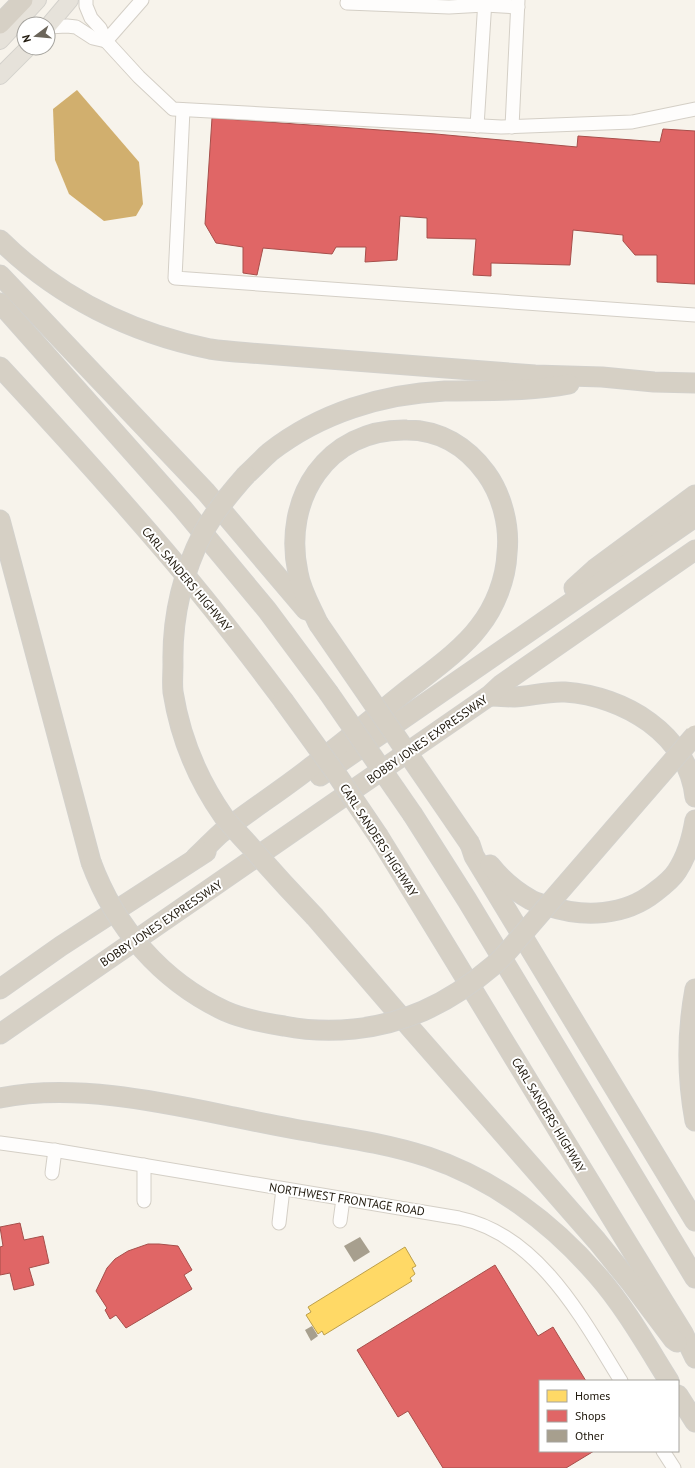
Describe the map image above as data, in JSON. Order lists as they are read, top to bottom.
{
  "streets": {
    "highway": ["CARL SANDERS HIGHWAY", "BOBBY JONES EXPRESSWAY"],
    "street": ["NORTHWEST FRONTAGE ROAD"]
  },
  "legend": ["Homes", "Shops", "Other"],
  "north": "left"
}
